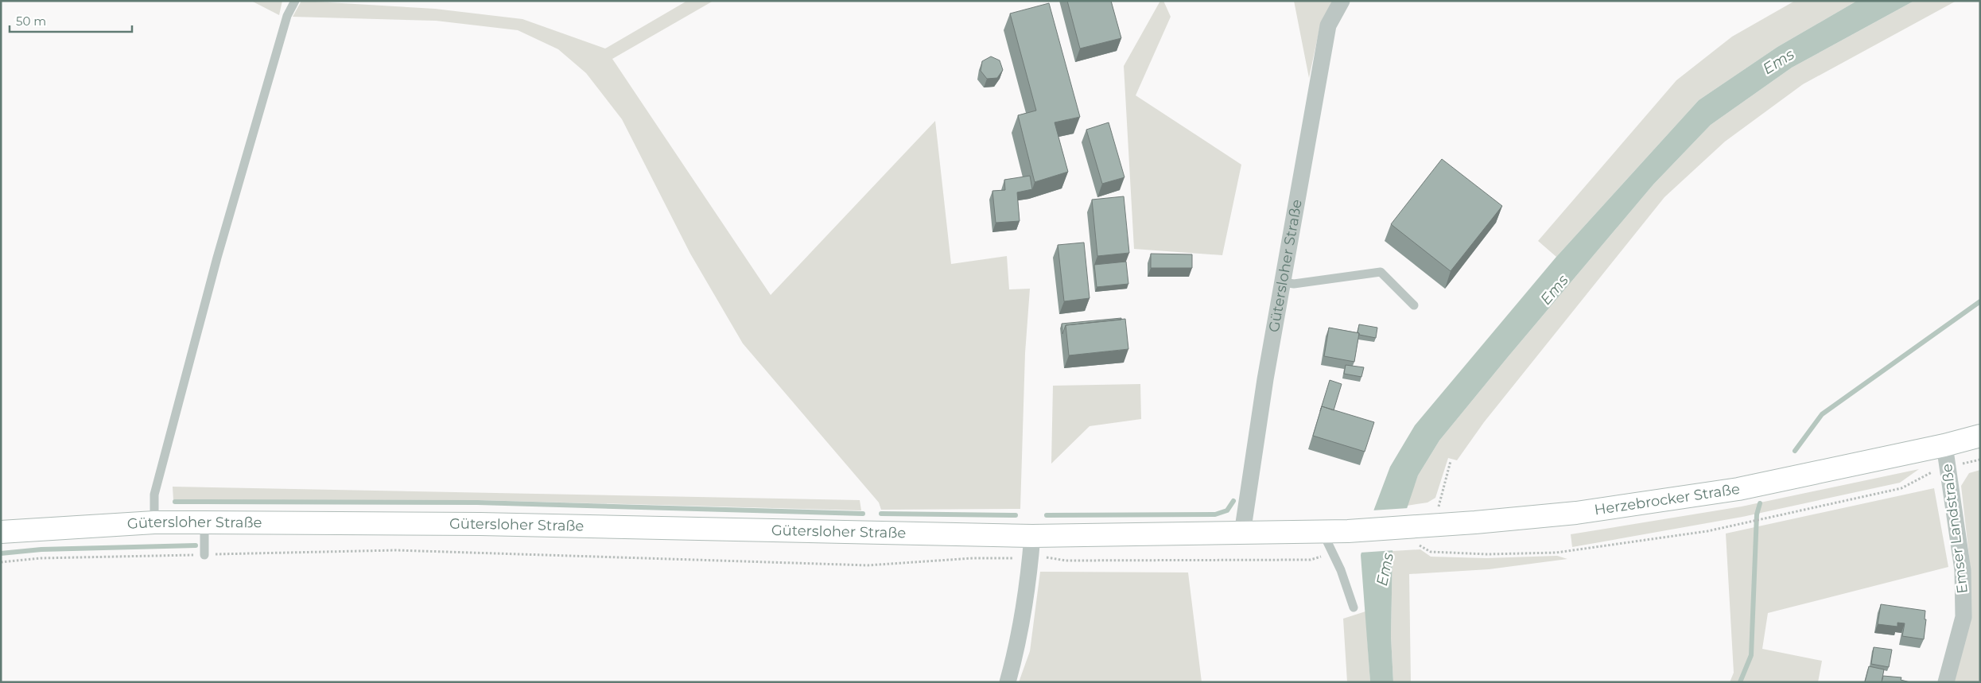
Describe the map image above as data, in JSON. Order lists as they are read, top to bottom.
{
  "streets": {
    "main road": ["Gütersloher Straße", "Herzebrocker Straße"],
    "street": ["Emser Landstraße"]
  },
  "crossings": [
    ["Gütersloher Straße", "Herzebrocker Straße"],
    ["Herzebrocker Straße", "Emser Landstraße"]
  ],
  "water": ["Ems"],
  "scale_bar": "50 m"
}
